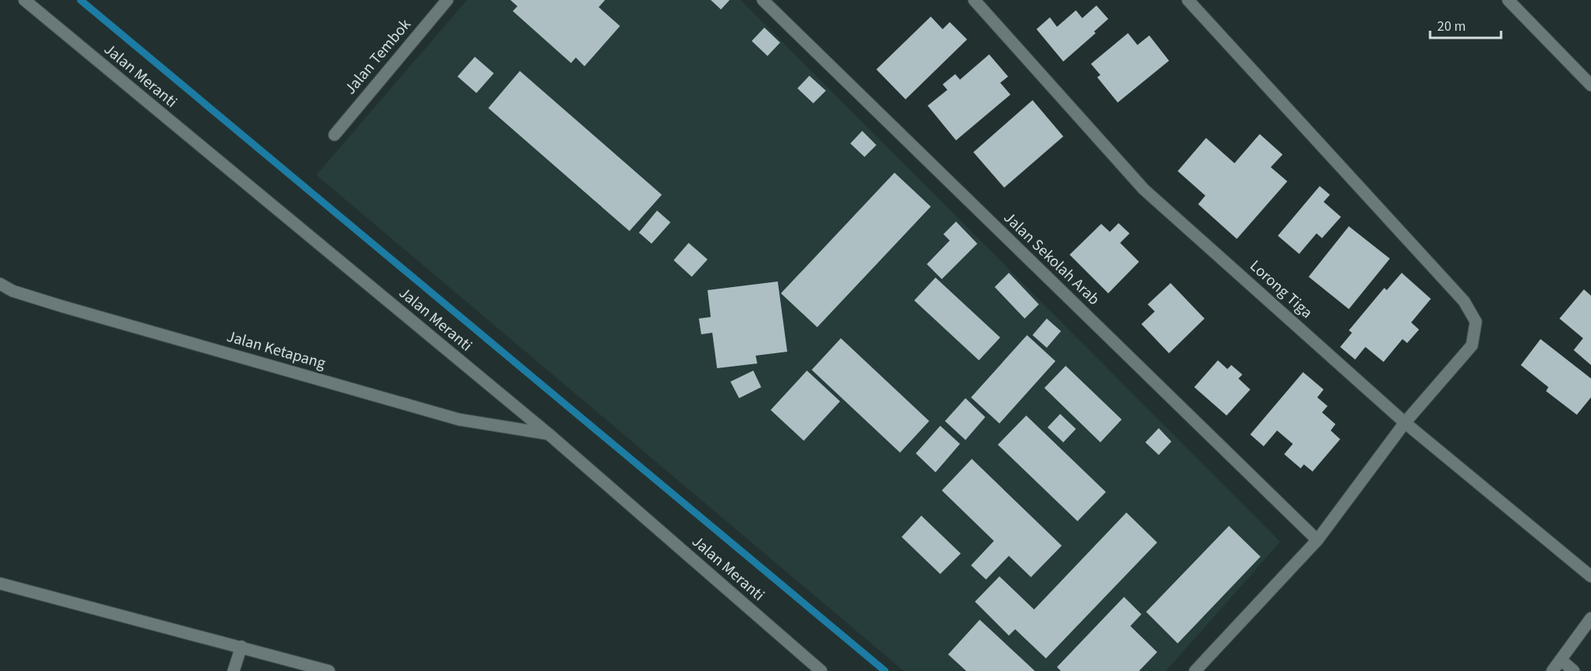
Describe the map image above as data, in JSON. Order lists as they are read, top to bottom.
{
  "streets": {
    "street": [
      "Jalan Tembok",
      "Jalan Meranti",
      "Jalan Sekolah Arab",
      "Lorong Tiga",
      "Jalan Ketapang"
    ]
  },
  "crossings": [
    ["Jalan Meranti", "Jalan Ketapang"]
  ],
  "scale_bar": "20 m"
}
